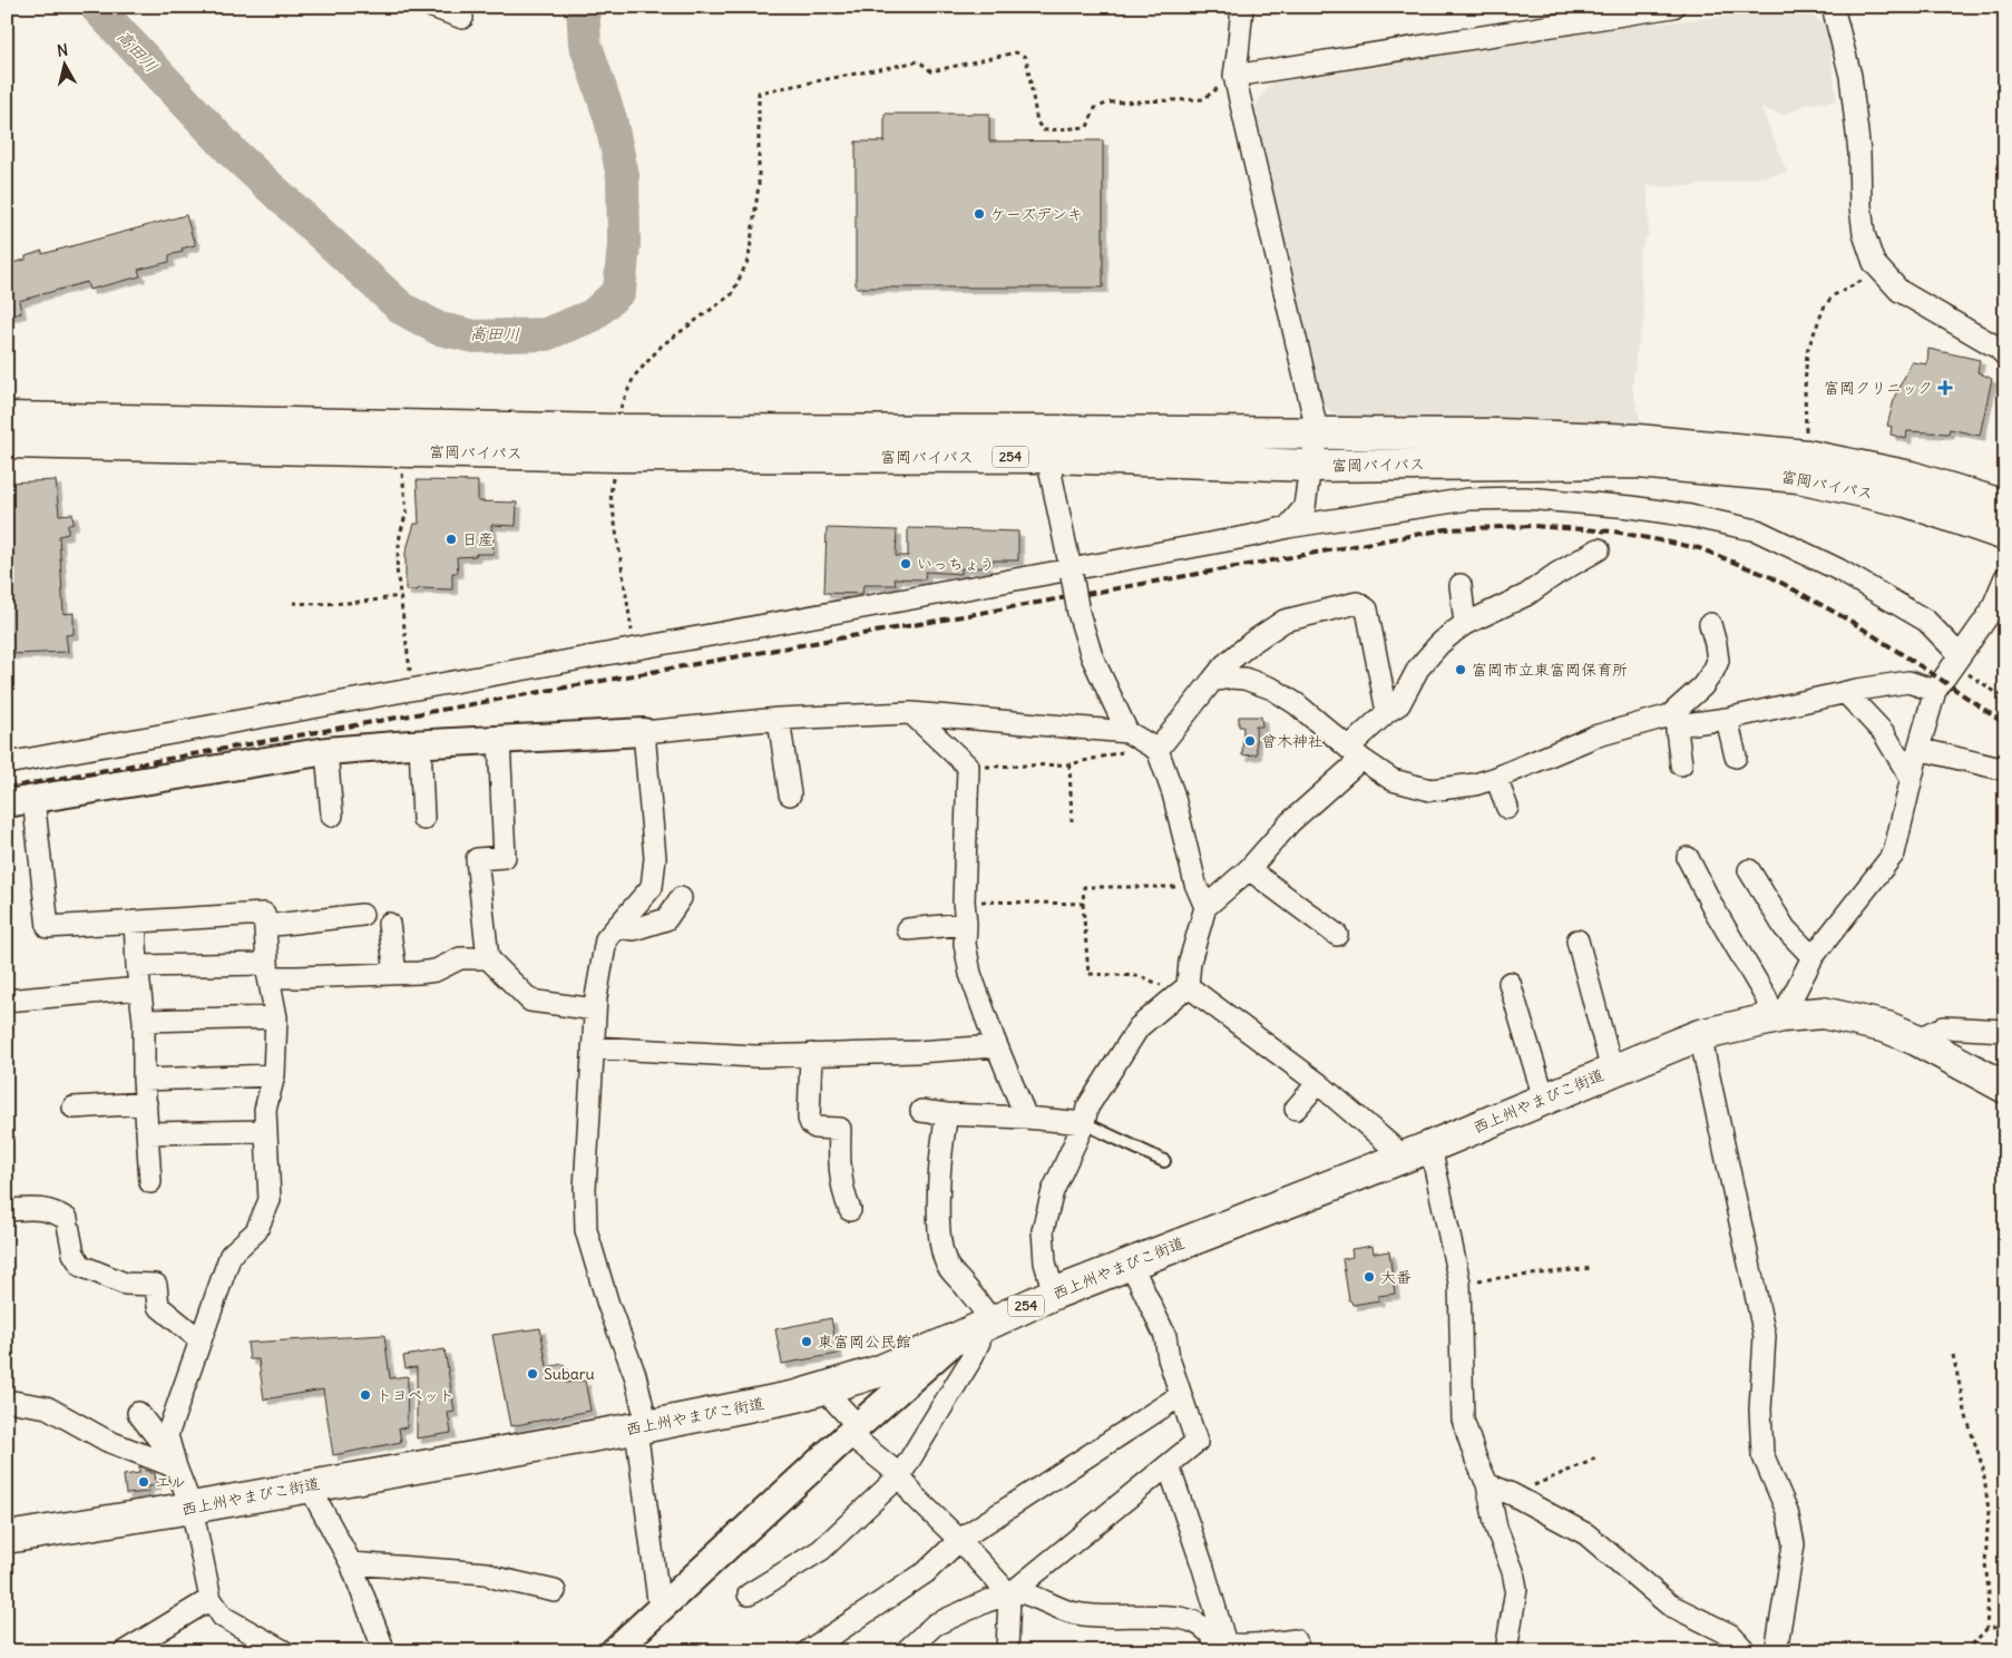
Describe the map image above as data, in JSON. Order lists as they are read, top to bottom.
{
  "streets": {
    "highway": ["富岡バイパス", "254", "西上州やまびこ街道"]
  },
  "water": ["高田川"],
  "places": {
    "other": [
      "ケーズデンキ",
      "日産",
      "いっちょう",
      "富岡市立東富岡保育所",
      "曾木神社",
      "大番",
      "東富岡公民館",
      "Subaru",
      "トヨペット",
      "エル"
    ],
    "health": ["富岡クリニック"]
  },
  "north": "top"
}
